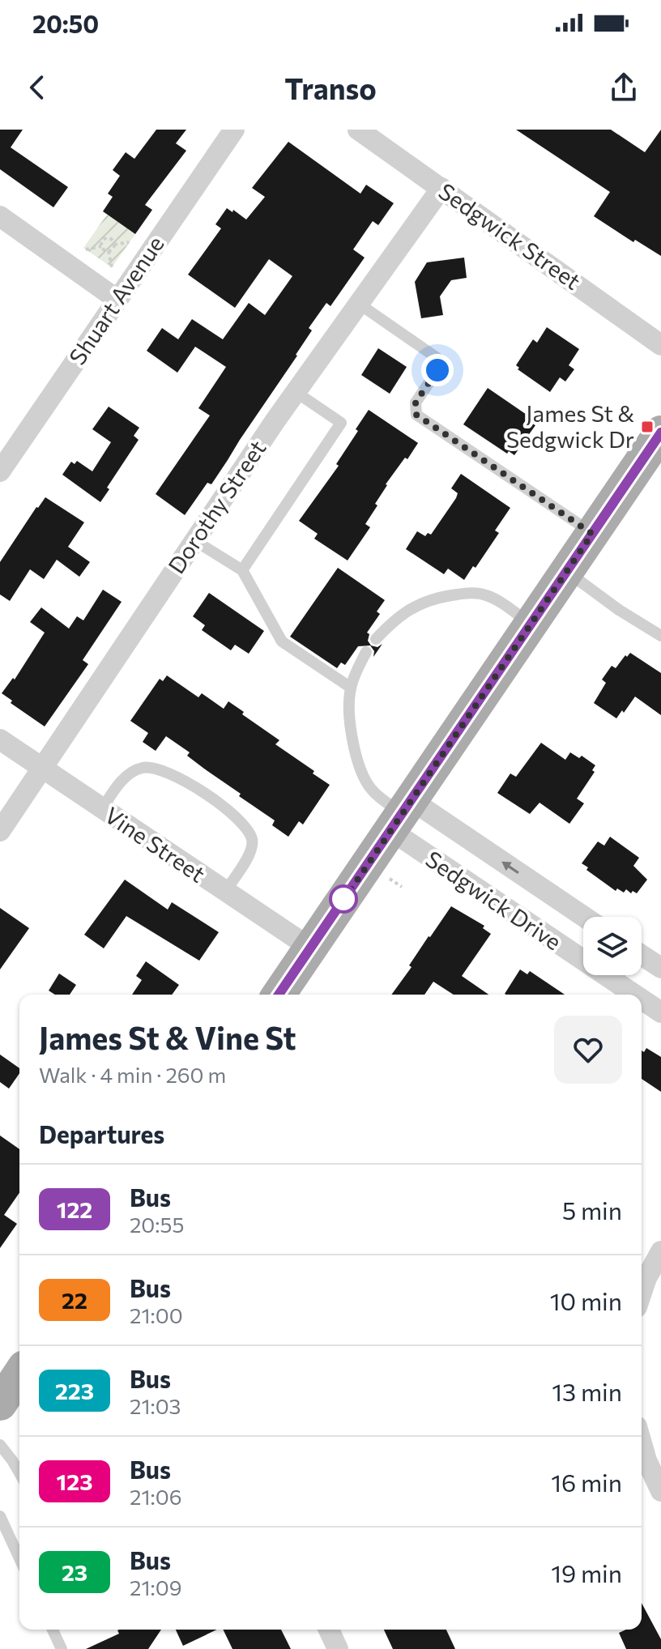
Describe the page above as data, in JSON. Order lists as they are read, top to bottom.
{
  "streets": {
    "street": [
      "Sedgwick Street",
      "Shuart Avenue",
      "Dorothy Street",
      "Vine Street",
      "Sedgwick Drive"
    ]
  },
  "crossings": [
    ["Sedgwick Street", "Dorothy Street"],
    ["Dorothy Street", "Vine Street"]
  ],
  "places": {
    "transit": ["James St & Sedgwick Dr"]
  },
  "lines": ["bus line 122"],
  "page": {
    "status": "20:50",
    "header": "Transo",
    "heading": [
      ["James St & Vine St", "Walk · 4 min · 260 m"],
      "Departures"
    ],
    "list": [
      {
        "mark": "122",
        "name": "Bus",
        "note": "20:55",
        "value": "5 min"
      },
      {
        "mark": "22",
        "name": "Bus",
        "note": "21:00",
        "value": "10 min"
      },
      {
        "mark": "223",
        "name": "Bus",
        "note": "21:03",
        "value": "13 min"
      },
      {
        "mark": "123",
        "name": "Bus",
        "note": "21:06",
        "value": "16 min"
      },
      {
        "mark": "23",
        "name": "Bus",
        "note": "21:09",
        "value": "19 min"
      }
    ]
  }
}
